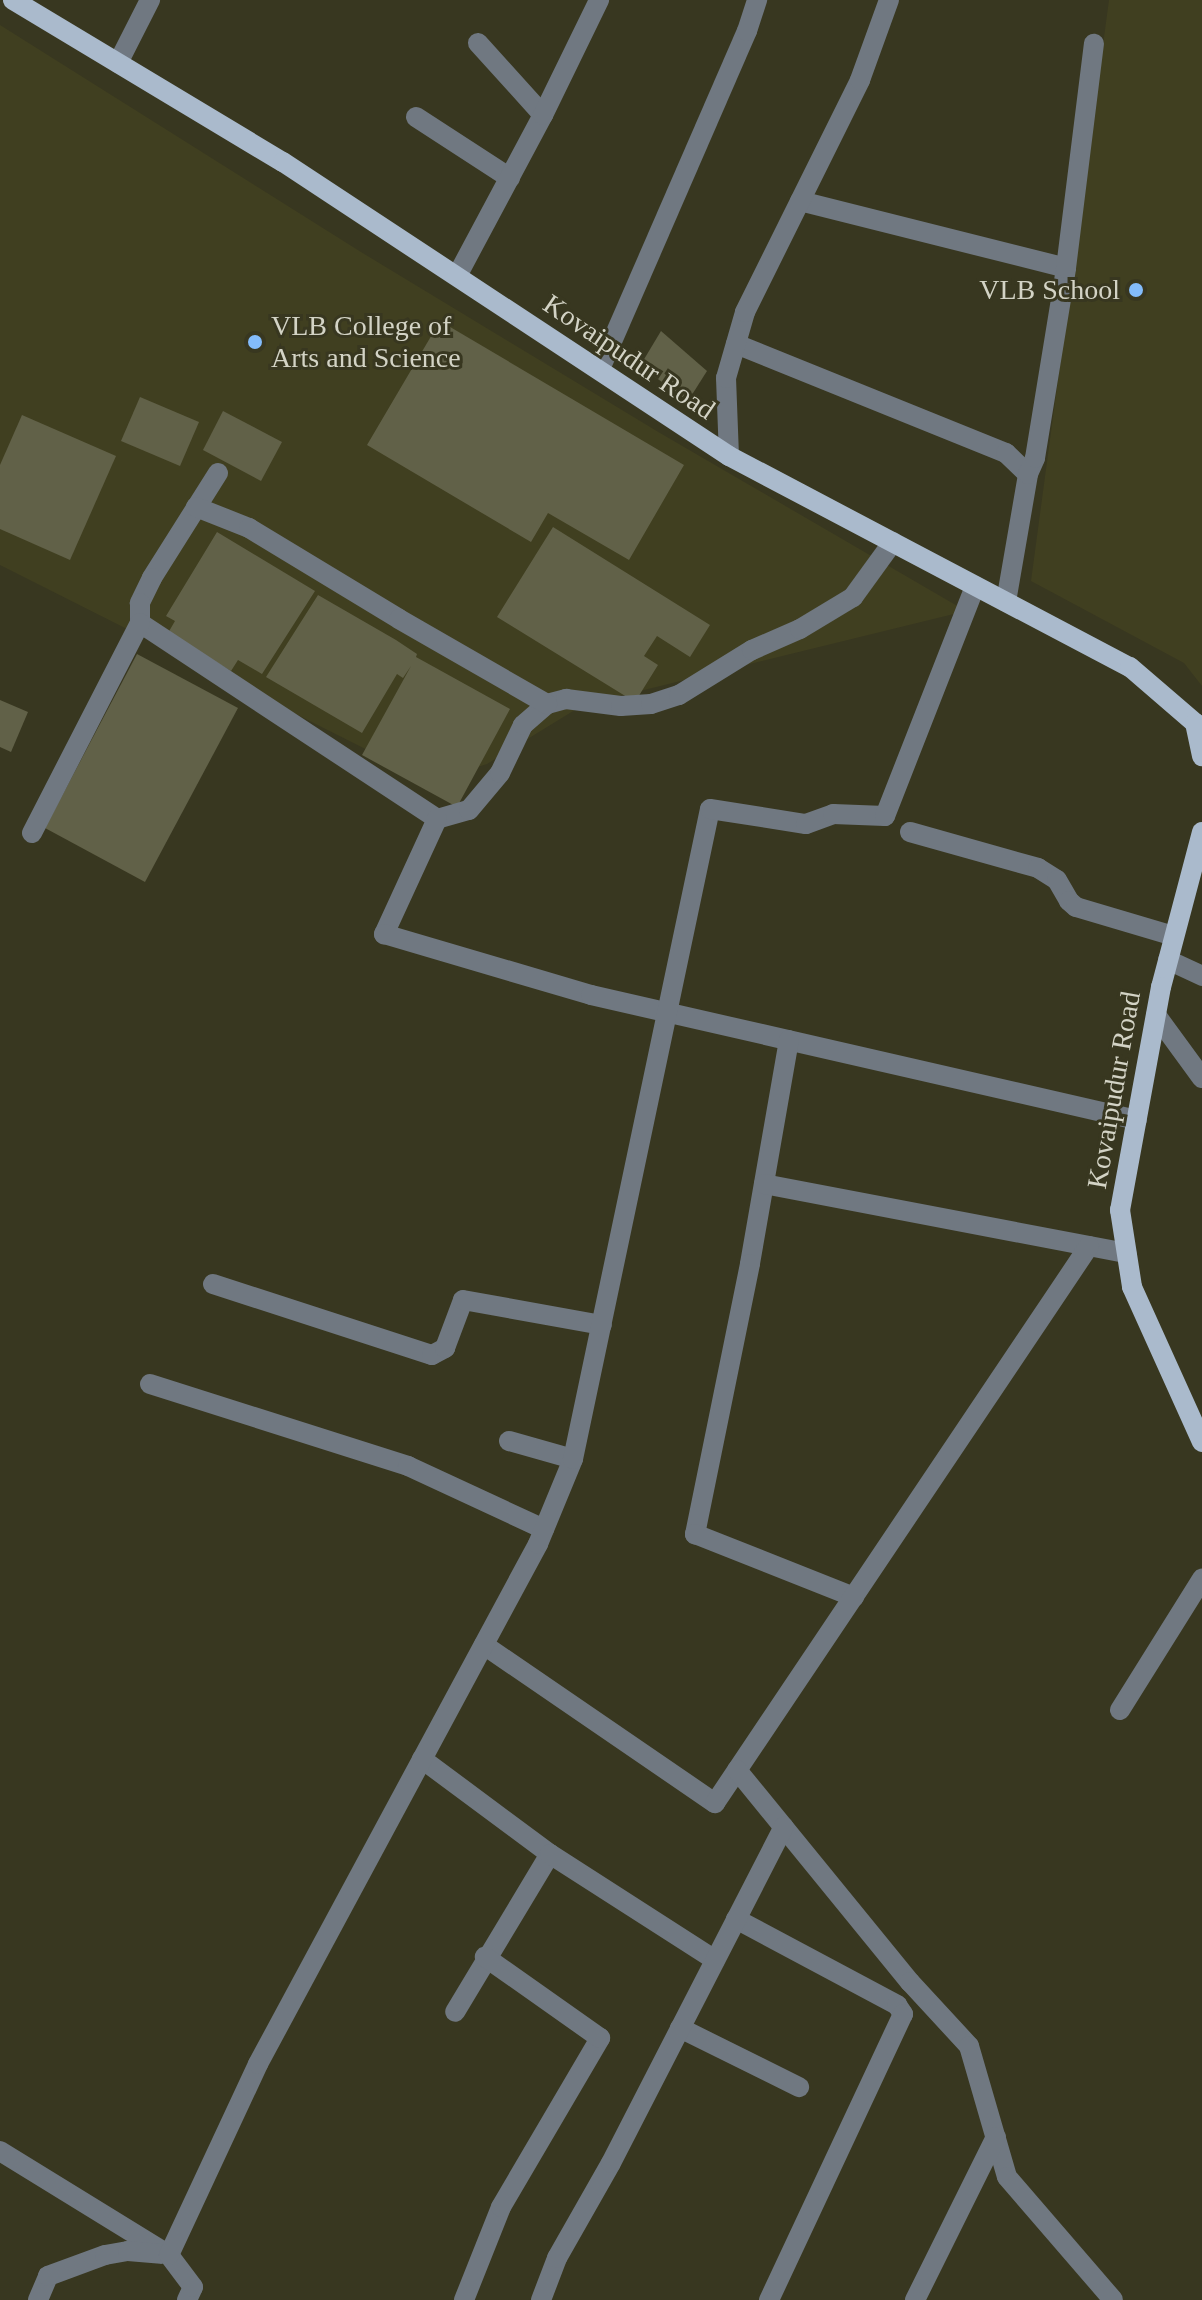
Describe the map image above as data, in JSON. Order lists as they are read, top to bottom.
{
  "streets": {
    "main road": ["Kovaipudur Road"]
  },
  "places": ["VLB School", "VLB College of Arts and Science"]
}
